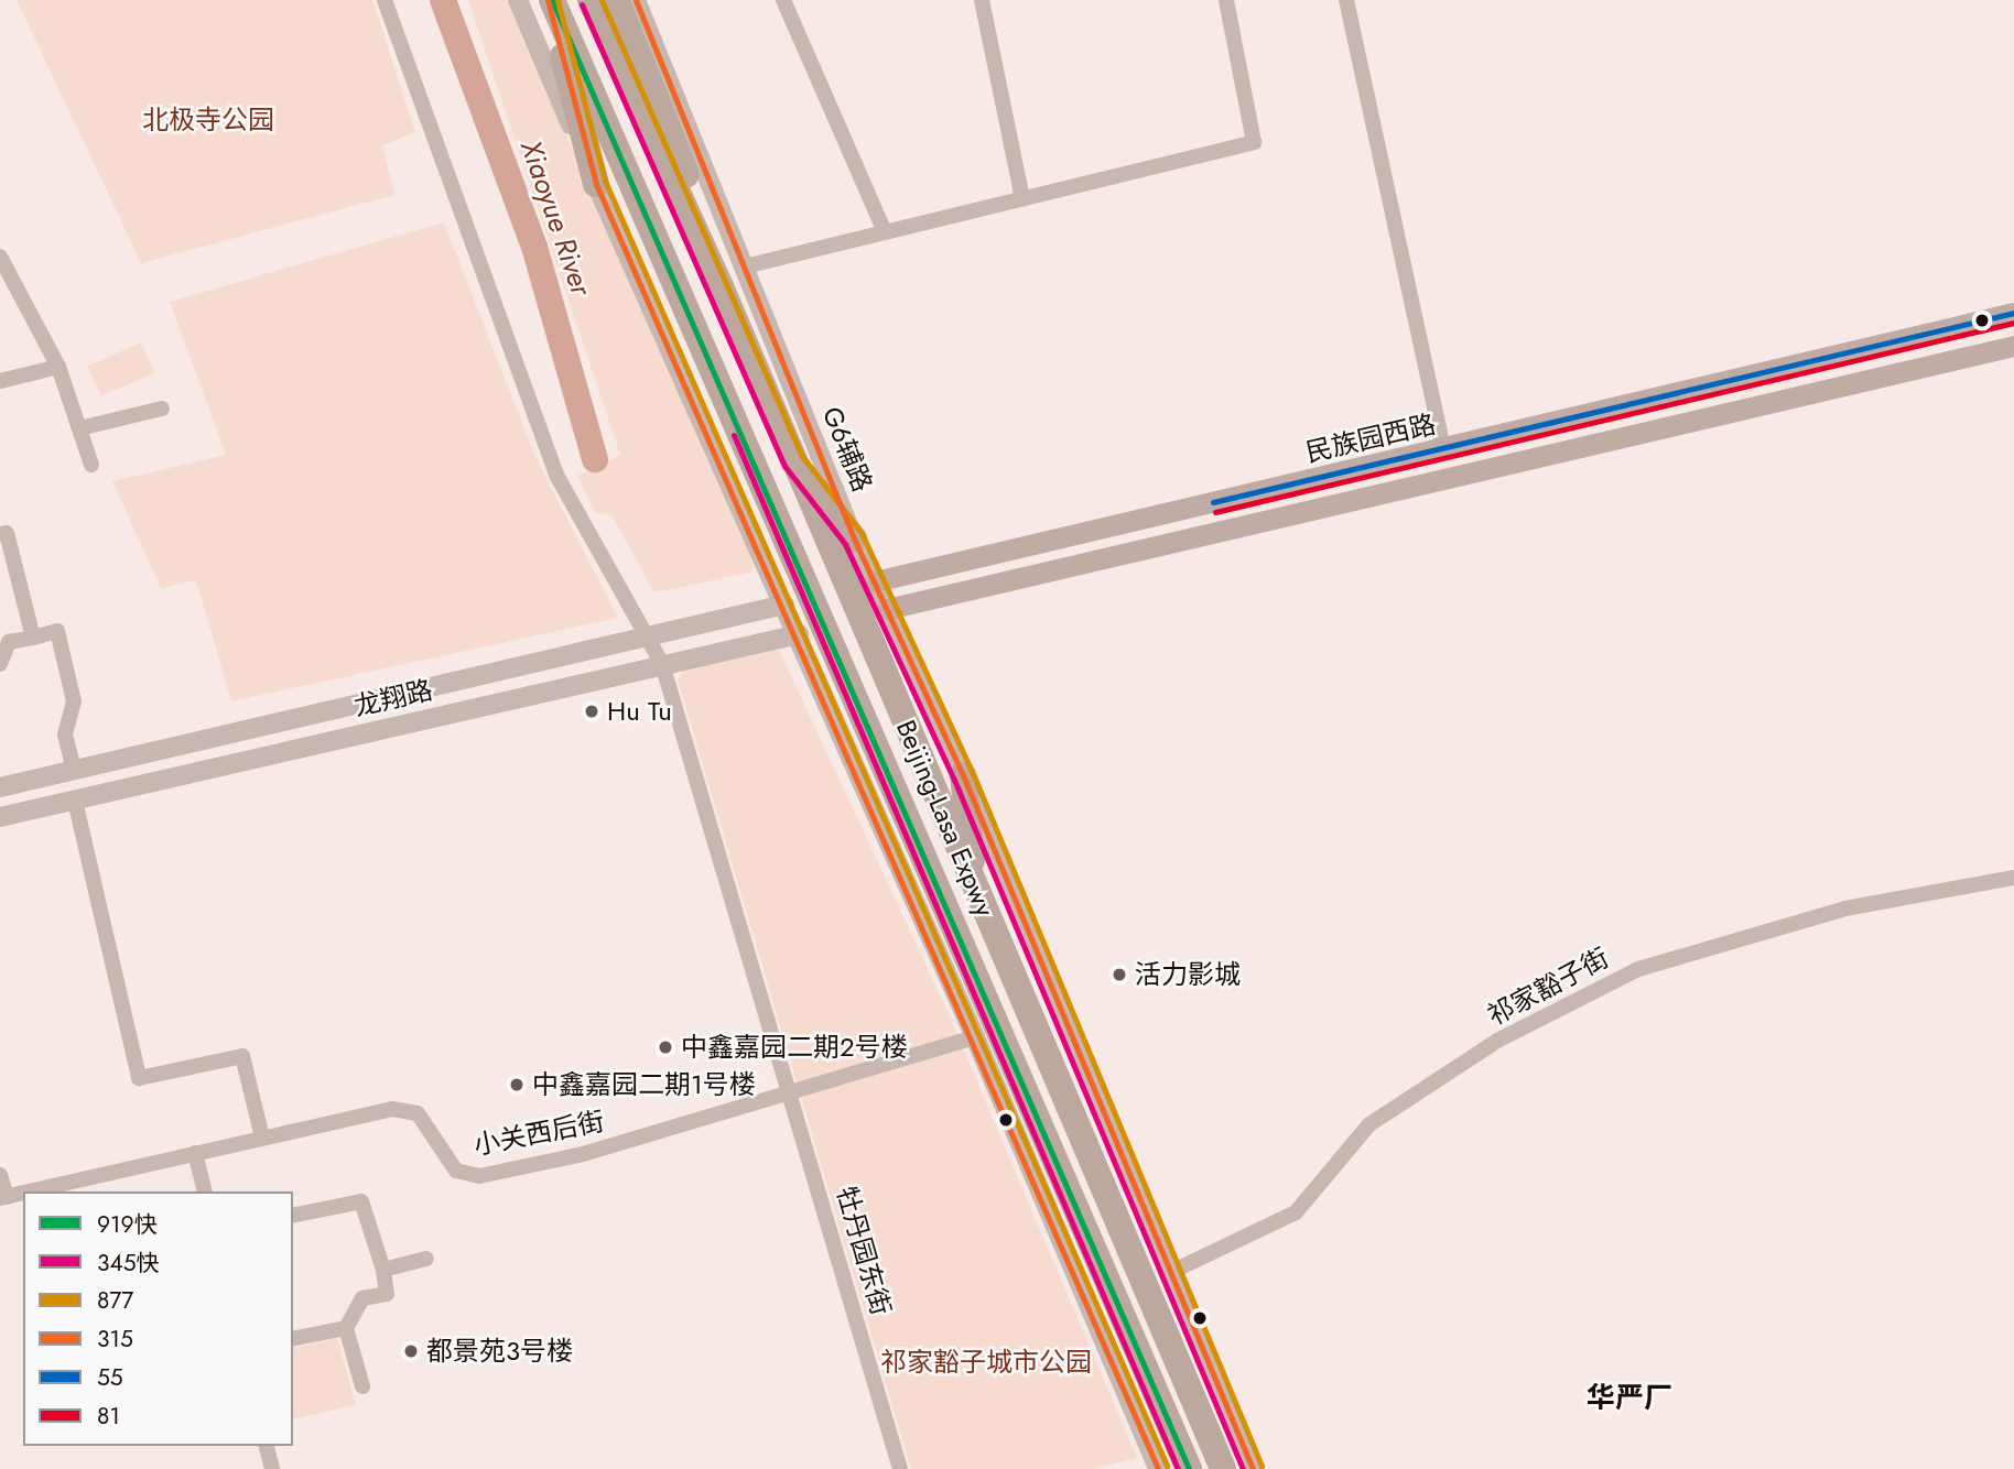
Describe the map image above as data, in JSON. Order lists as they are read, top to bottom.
{
  "streets": {
    "highway": ["Beijing-Lasa Expwy"],
    "main road": ["民族园西路"],
    "street": [
      "G6辅路",
      "龙翔路",
      "祁家豁子街",
      "小关西后街",
      "牡丹园东街"
    ]
  },
  "crossings": [
    ["民族园西路", "G6辅路"],
    ["G6辅路", "祁家豁子街"],
    ["龙翔路", "牡丹园东街"],
    ["小关西后街", "牡丹园东街"]
  ],
  "districts": ["华严厂"],
  "water": ["Xiaoyue River"],
  "parks": ["北极寺公园", "祁家豁子城市公园"],
  "places": [
    "Hu Tu",
    "活力影城",
    "中鑫嘉园二期2号楼",
    "中鑫嘉园二期1号楼",
    "都景苑3号楼"
  ],
  "lines": [
    "transit line 919快",
    "transit line 877",
    "transit line 315",
    "transit line 345快",
    "transit line 55",
    "transit line 81"
  ],
  "legend": [
    "919快",
    "345快",
    "877",
    "315",
    "55",
    "81"
  ]
}
